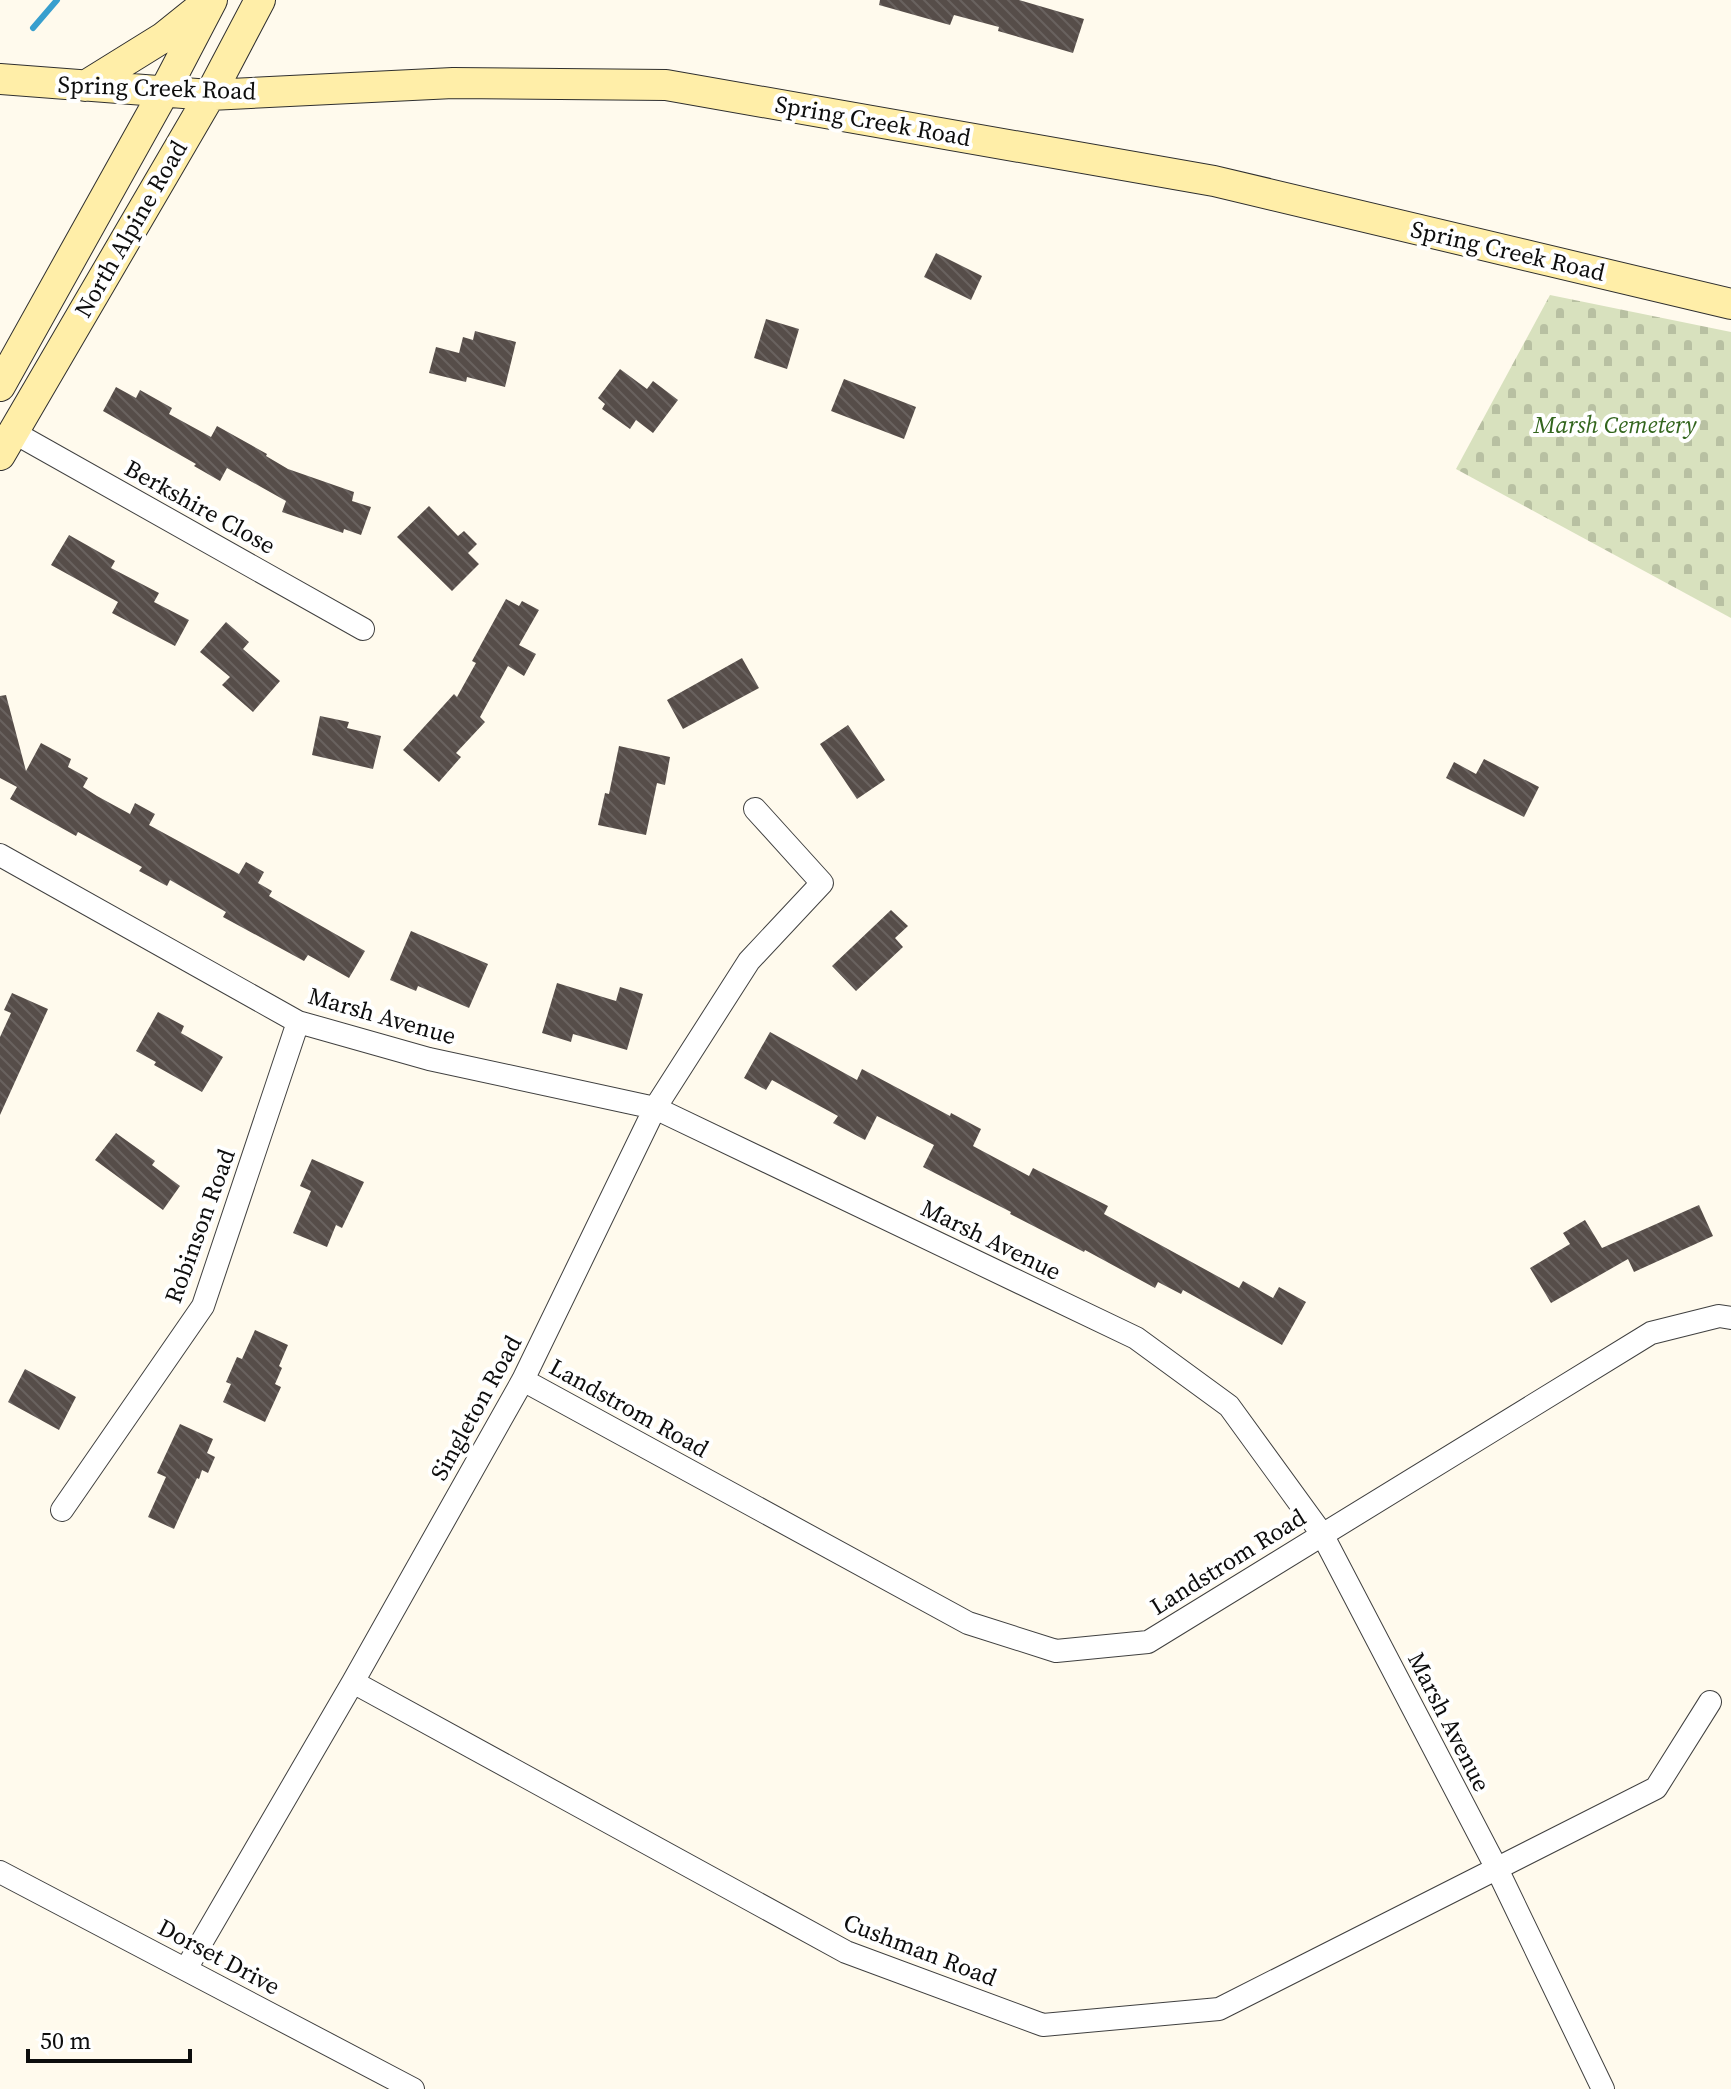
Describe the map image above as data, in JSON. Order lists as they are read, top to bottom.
{
  "streets": {
    "main road": ["Spring Creek Road", "North Alpine Road"],
    "street": [
      "Berkshire Close",
      "Marsh Avenue",
      "Robinson Road",
      "Singleton Road",
      "Landstrom Road",
      "Cushman Road",
      "Dorset Drive"
    ]
  },
  "crossings": [
    ["Spring Creek Road", "North Alpine Road"],
    ["North Alpine Road", "Berkshire Close"],
    ["Marsh Avenue", "Robinson Road"],
    ["Marsh Avenue", "Singleton Road"],
    ["Marsh Avenue", "Landstrom Road"],
    ["Marsh Avenue", "Cushman Road"],
    ["Singleton Road", "Landstrom Road"],
    ["Singleton Road", "Cushman Road"],
    ["Singleton Road", "Dorset Drive"]
  ],
  "parks": ["Marsh Cemetery"],
  "scale_bar": "50 m"
}
